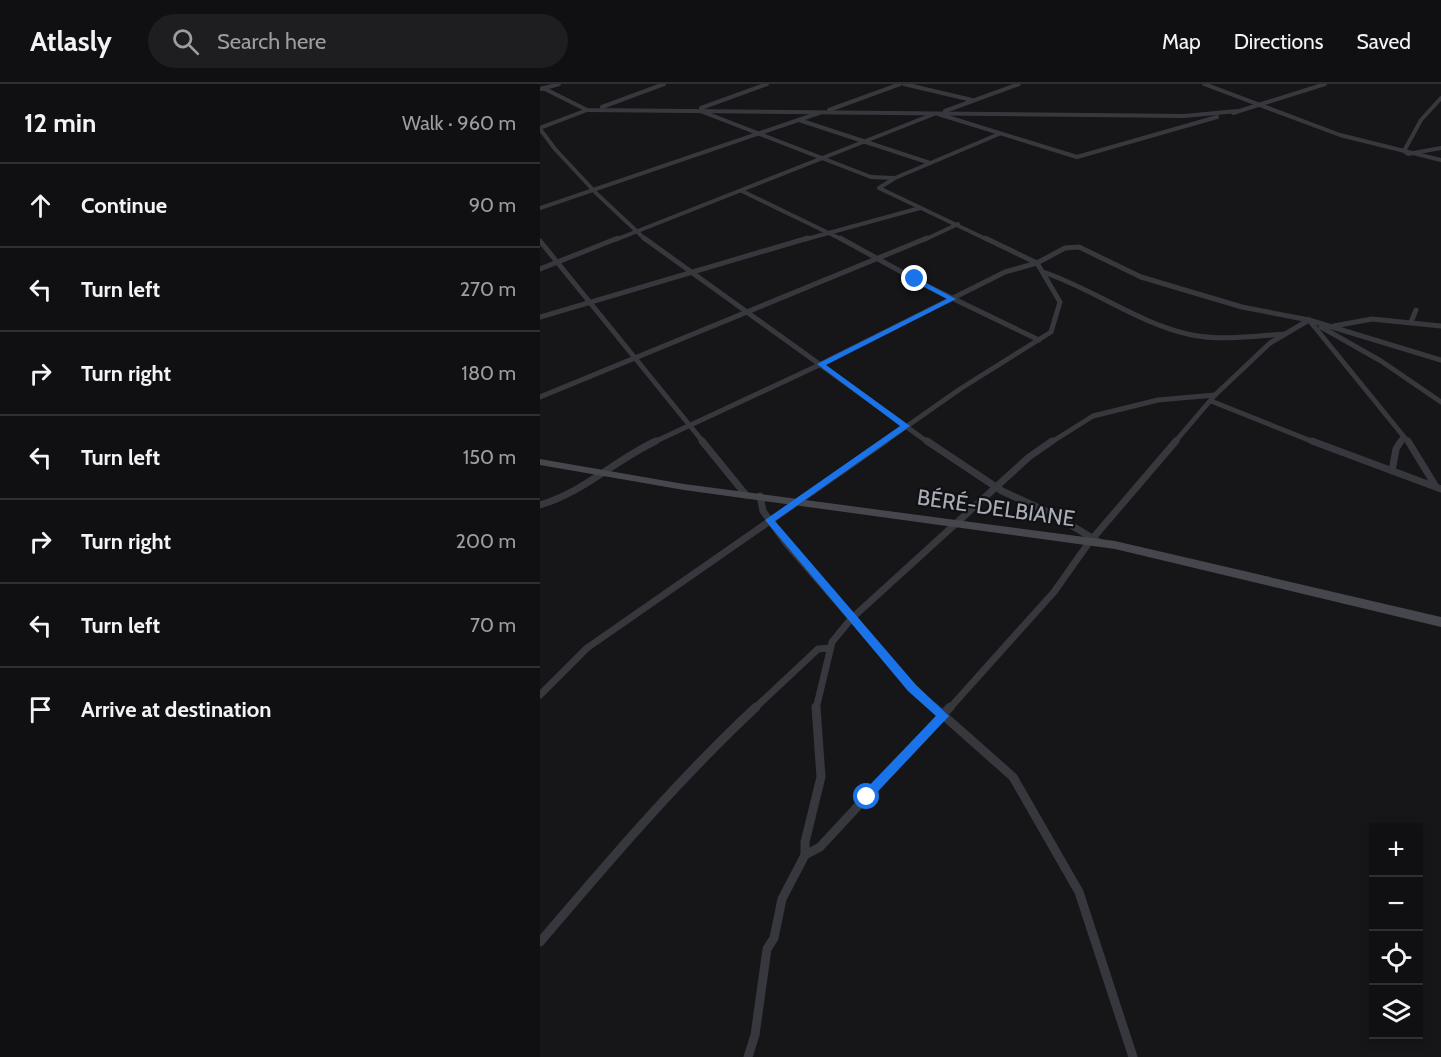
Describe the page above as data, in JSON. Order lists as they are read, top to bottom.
{
  "streets": {
    "street": ["BÉRÉ-DELBIANE"]
  },
  "page": {
    "header": "Atlasly",
    "search": "Search here",
    "nav": ["Map", "Directions", "Saved"],
    "heading": ["12 min", "Walk · 960 m"],
    "list": [
      ["Continue", "90 m"],
      ["Turn left", "270 m"],
      ["Turn right", "180 m"],
      ["Turn left", "150 m"],
      ["Turn right", "200 m"],
      ["Turn left", "70 m"],
      "Arrive at destination"
    ],
    "map_buttons": ["+", "−"]
  }
}
